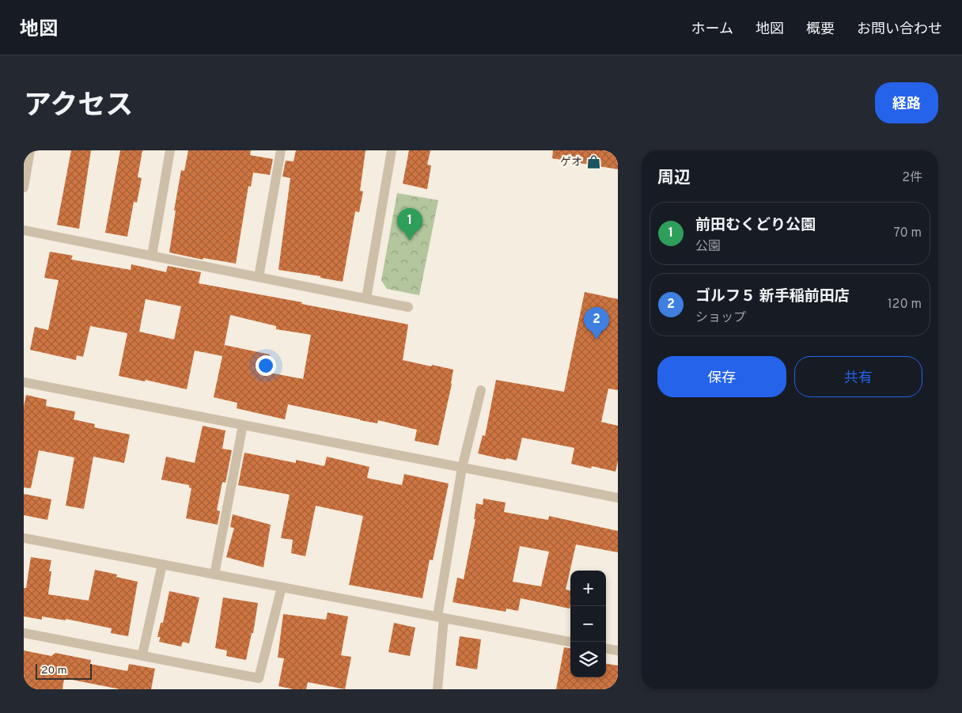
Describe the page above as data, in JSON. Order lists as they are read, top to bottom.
{
  "places": {
    "shop": ["ゲオ"]
  },
  "scale_bar": "20 m",
  "page": {
    "header": "地図",
    "nav": [
      "ホーム",
      "地図",
      "概要",
      "お問い合わせ"
    ],
    "title": "アクセス",
    "buttons": [
      "経路",
      ["保存", "共有"]
    ],
    "heading": ["周辺", "2件"],
    "list": [
      {
        "mark": "1",
        "name": "前田むくどり公園",
        "note": "公園",
        "value": "70 m"
      },
      {
        "mark": "2",
        "name": "ゴルフ５ 新手稲前田店",
        "note": "ショップ",
        "value": "120 m"
      }
    ],
    "pins": ["1", "2"],
    "map_buttons": ["+", "−"],
    "scale": "20 m"
  }
}
